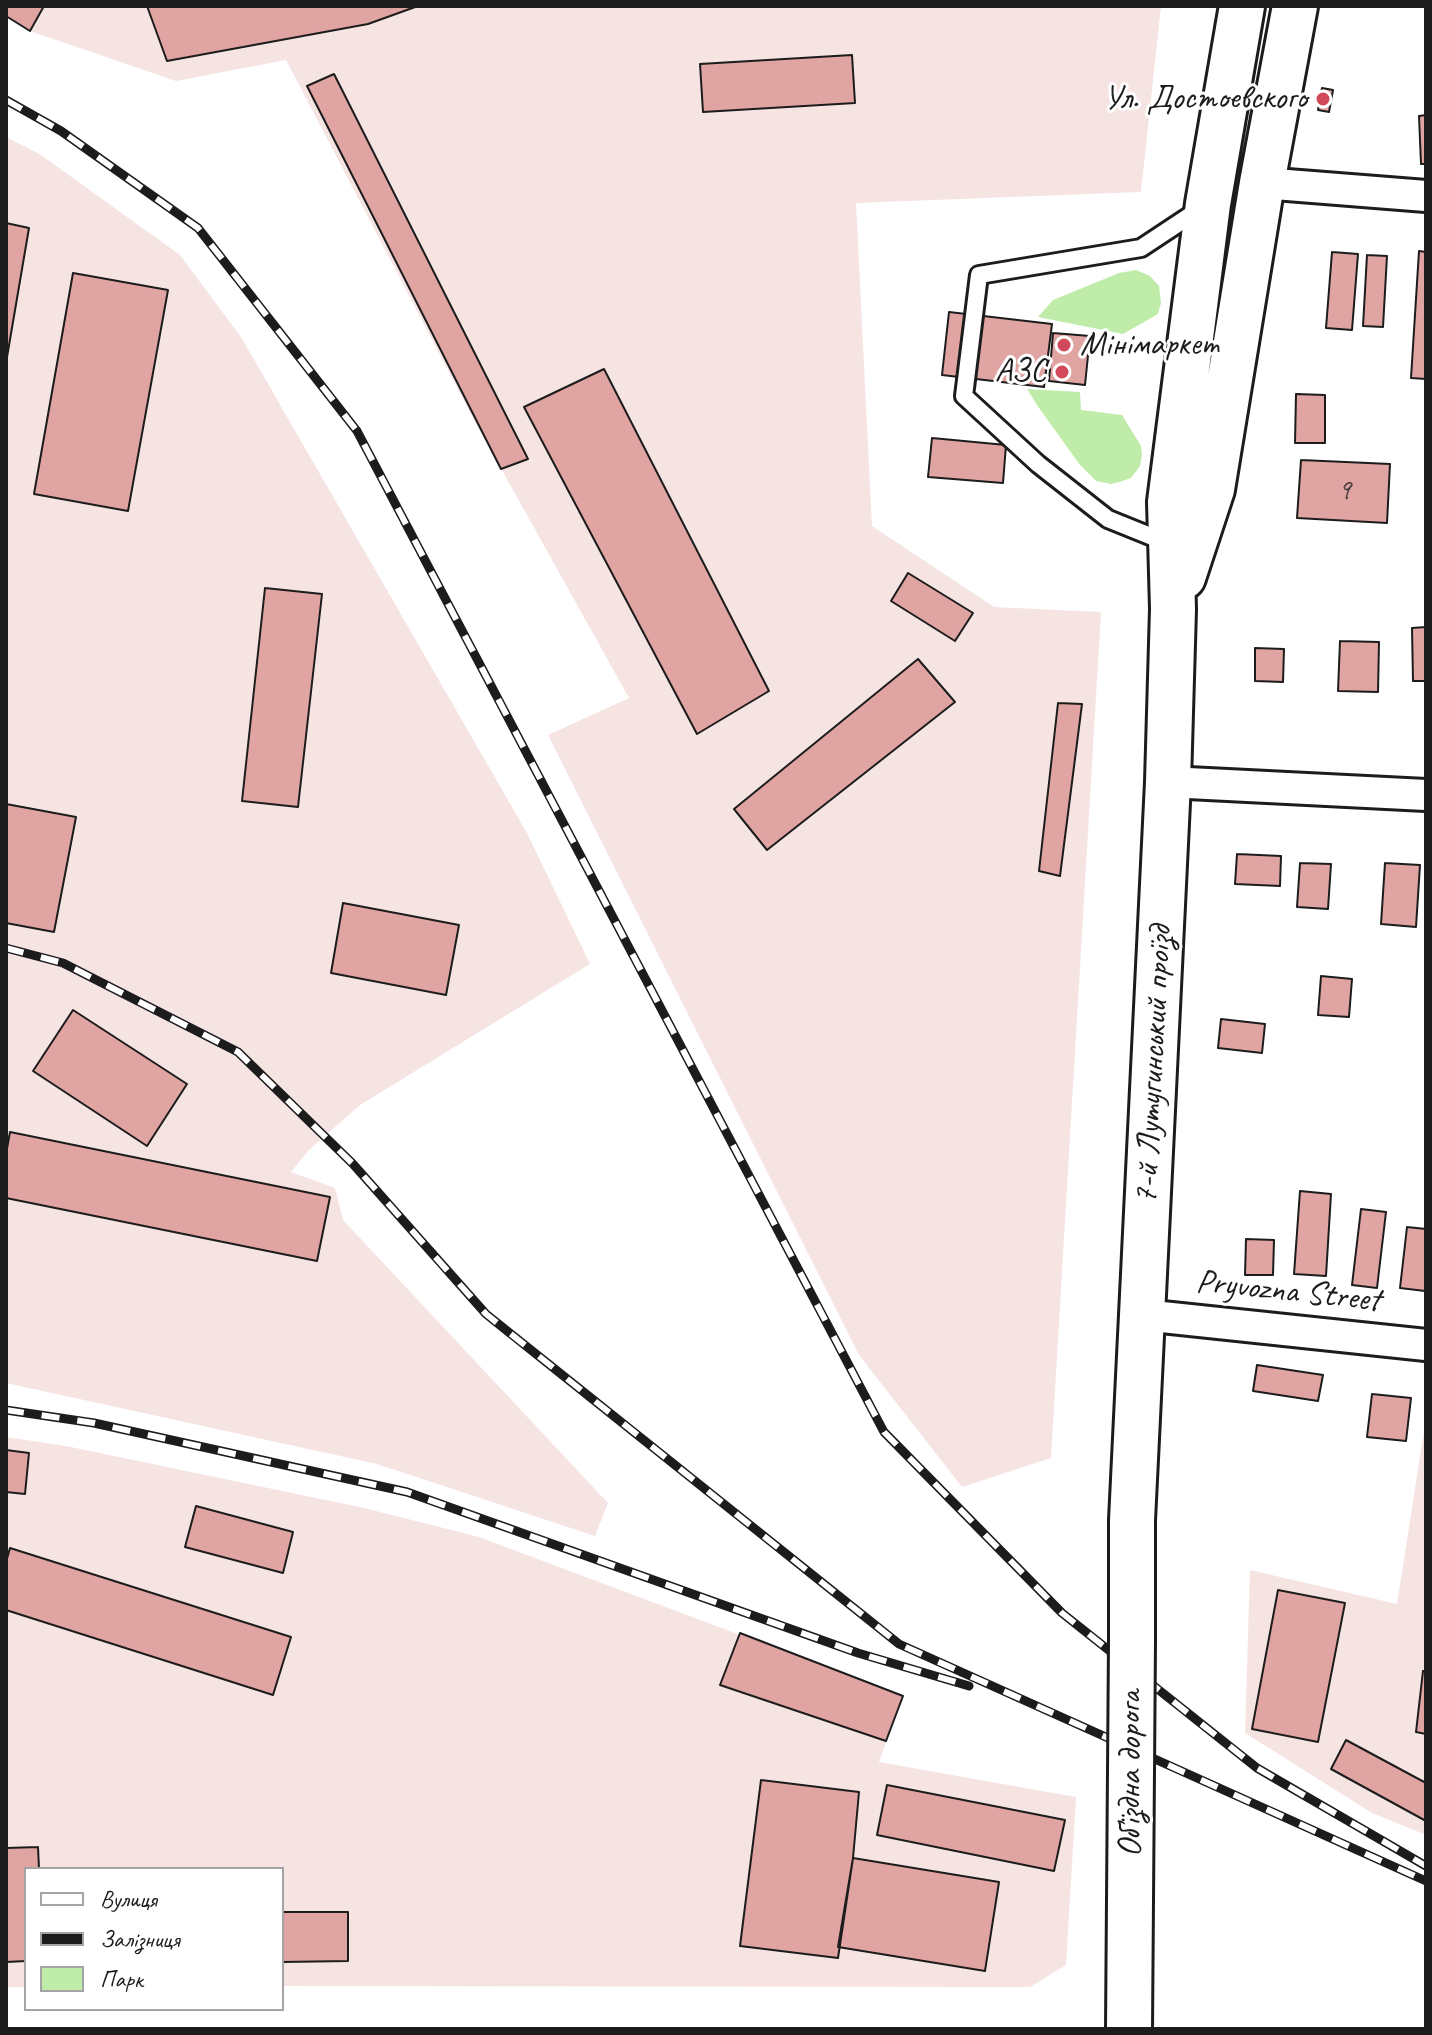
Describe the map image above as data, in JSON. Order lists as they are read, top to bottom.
{
  "streets": {
    "main road": ["7-й Лутугинський проїзд", "Об'їздна дорога"],
    "street": ["Pryvozna Street"]
  },
  "crossings": [
    ["7-й Лутугинський проїзд", "Pryvozna Street"],
    ["7-й Лутугинський проїзд", "Об'їздна дорога"]
  ],
  "places": ["Ул. Достоевского", "Мінімаркет", "АЗС"],
  "house_numbers": ["9"],
  "legend": ["Вулиця", "Залізниця", "Парк"]
}
